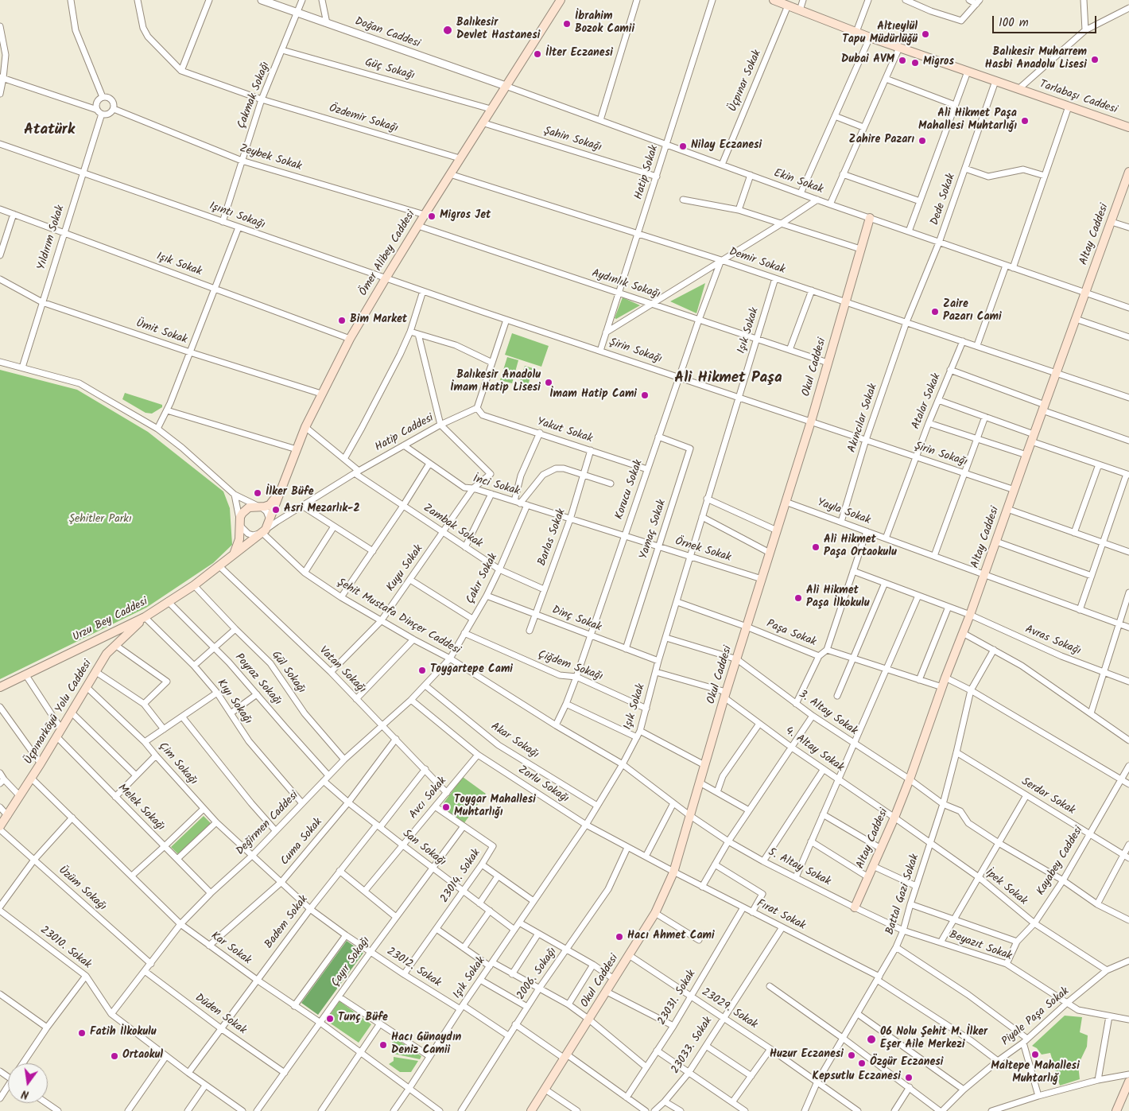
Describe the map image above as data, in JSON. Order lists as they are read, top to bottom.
{
  "streets": {
    "main road": [
      "Tarlabaşı Caddesi",
      "Altay Caddesi",
      "Ömer Alibey Caddesi",
      "Okul Caddesi",
      "Urzu Bey Caddesi",
      "Üçpınarköyü Yolu Caddesi"
    ],
    "street": [
      "Doğan Caddesi",
      "Güç Sokağı",
      "Üçpınar Sokak",
      "Çakmak Sokağı",
      "Özdemir Sokağı",
      "Şahin Sokağı",
      "Zeybek Sokak",
      "Hatip Sokak",
      "Ekin Sokak",
      "Dede Sokak",
      "Işıntı Sokağı",
      "Yıldırım Sokak",
      "Demir Sokak",
      "Işık Sokak",
      "Aydınlık Sokağı",
      "Ümit Sokak",
      "Şirin Sokağı",
      "Atalar Sokak",
      "Akıncılar Sokak",
      "Yakut Sokak",
      "Hatip Caddesi",
      "İnci Sokak",
      "Korucu Sokak",
      "Yayla Sokak",
      "Zambak Sokak",
      "Yamaç Sokak",
      "Barlas Sokak",
      "Örnek Sokak",
      "Kuyu Sokak",
      "Çakır Sokak",
      "Şehit Mustafa Dinçer Caddesi",
      "Dinç Sokak",
      "Paşa Sokak",
      "Avras Sokağı",
      "Çiğdem Sokağı",
      "Vatan Sokağı",
      "Gül Sokağı",
      "Poyraz Sokağı",
      "Kıyı Sokağı",
      "3. Altay Sokak",
      "Akar Sokağı",
      "4. Altay Sokak",
      "Çim Sokağı",
      "Zorlu Sokağı",
      "Serdar Sokak",
      "Avcı Sokak",
      "Melek Sokağı",
      "Değirmen Caddesi",
      "Cuma Sokak",
      "San Sokağı",
      "Kayabey Caddesi",
      "5. Altay Sokak",
      "23014. Sokak",
      "İpek Sokak",
      "Üzüm Sokağı",
      "Battal Gazi Sokak",
      "Fırat Sokak",
      "Badem Sokak",
      "Beyazıt Sokak",
      "23010. Sokak",
      "Kar Sokak",
      "Çayır Sokağı",
      "23012. Sokak",
      "2006. Sokağı",
      "23031. Sokak",
      "23029. Sokak",
      "Düden Sokak",
      "Piyale Paşa Sokak",
      "23033. Sokak"
    ]
  },
  "crossings": [
    ["Doğan Caddesi", "Çakmak Sokağı"],
    ["Doğan Caddesi", "Ekin Sokak"],
    ["Doğan Caddesi", "Ömer Alibey Caddesi"],
    ["Güç Sokağı", "Çakmak Sokağı"],
    ["Güç Sokağı", "Ömer Alibey Caddesi"],
    ["Üçpınar Sokak", "Tarlabaşı Caddesi"],
    ["Üçpınar Sokak", "Ekin Sokak"],
    ["Çakmak Sokağı", "Özdemir Sokağı"],
    ["Çakmak Sokağı", "Zeybek Sokak"],
    ["Çakmak Sokağı", "Işıntı Sokağı"],
    ["Tarlabaşı Caddesi", "Dede Sokak"],
    ["Özdemir Sokağı", "Ömer Alibey Caddesi"],
    ["Şahin Sokağı", "Hatip Sokak"],
    ["Şahin Sokağı", "Ömer Alibey Caddesi"],
    ["Zeybek Sokak", "Yıldırım Sokak"],
    ["Zeybek Sokak", "Ömer Alibey Caddesi"],
    ["Hatip Sokak", "Ekin Sokak"],
    ["Hatip Sokak", "Demir Sokak"],
    ["Hatip Sokak", "Aydınlık Sokağı"],
    ["Hatip Sokak", "Şirin Sokağı"],
    ["Ekin Sokak", "Dede Sokak"],
    ["Ekin Sokak", "Altay Caddesi"],
    ["Ekin Sokak", "Ömer Alibey Caddesi"],
    ["Ekin Sokak", "Okul Caddesi"],
    ["Dede Sokak", "Demir Sokak"],
    ["Dede Sokak", "Akıncılar Sokak"],
    ["Işıntı Sokağı", "Yıldırım Sokak"],
    ["Işıntı Sokağı", "Ömer Alibey Caddesi"],
    ["Işıntı Sokağı", "Şirin Sokağı"],
    ["Altay Caddesi", "Demir Sokak"],
    ["Altay Caddesi", "Şirin Sokağı"],
    ["Altay Caddesi", "Yayla Sokak"],
    ["Altay Caddesi", "Paşa Sokak"],
    ["Altay Caddesi", "Avras Sokağı"],
    ["Altay Caddesi", "3. Altay Sokak"],
    ["Altay Caddesi", "4. Altay Sokak"],
    ["Altay Caddesi", "5. Altay Sokak"],
    ["Altay Caddesi", "İpek Sokak"],
    ["Yıldırım Sokak", "Işık Sokak"],
    ["Yıldırım Sokak", "Ümit Sokak"],
    ["Ömer Alibey Caddesi", "Demir Sokak"],
    ["Ömer Alibey Caddesi", "Işık Sokak"],
    ["Ömer Alibey Caddesi", "Aydınlık Sokağı"],
    ["Ömer Alibey Caddesi", "Ümit Sokak"],
    ["Ömer Alibey Caddesi", "Şirin Sokağı"],
    ["Ömer Alibey Caddesi", "Hatip Caddesi"],
    ["Ömer Alibey Caddesi", "Zambak Sokak"],
    ["Ömer Alibey Caddesi", "Şehit Mustafa Dinçer Caddesi"],
    ["Ömer Alibey Caddesi", "Urzu Bey Caddesi"],
    ["Demir Sokak", "Işık Sokak"],
    ["Demir Sokak", "Okul Caddesi"],
    ["Demir Sokak", "Atalar Sokak"],
    ["Demir Sokak", "Akıncılar Sokak"],
    ["Demir Sokak", "Korucu Sokak"],
    ["Işık Sokak", "Aydınlık Sokağı"],
    ["Işık Sokak", "Şirin Sokağı"],
    ["Işık Sokak", "Örnek Sokak"],
    ["Işık Sokak", "Şehit Mustafa Dinçer Caddesi"],
    ["Işık Sokak", "Dinç Sokak"],
    ["Işık Sokak", "Paşa Sokak"],
    ["Işık Sokak", "Çiğdem Sokağı"],
    ["Işık Sokak", "3. Altay Sokak"],
    ["Işık Sokak", "Akar Sokağı"],
    ["Işık Sokak", "Zorlu Sokağı"],
    ["Işık Sokak", "San Sokağı"],
    ["Işık Sokak", "Kar Sokak"],
    ["Işık Sokak", "23012. Sokak"],
    ["Aydınlık Sokağı", "Okul Caddesi"],
    ["Aydınlık Sokağı", "Korucu Sokak"],
    ["Şirin Sokağı", "Okul Caddesi"],
    ["Şirin Sokağı", "Atalar Sokak"],
    ["Şirin Sokağı", "Akıncılar Sokak"],
    ["Şirin Sokağı", "Korucu Sokak"],
    ["Okul Caddesi", "Yayla Sokak"],
    ["Okul Caddesi", "Örnek Sokak"],
    ["Okul Caddesi", "Şehit Mustafa Dinçer Caddesi"],
    ["Okul Caddesi", "Paşa Sokak"],
    ["Okul Caddesi", "3. Altay Sokak"],
    ["Okul Caddesi", "4. Altay Sokak"],
    ["Okul Caddesi", "Zorlu Sokağı"],
    ["Okul Caddesi", "5. Altay Sokak"],
    ["Okul Caddesi", "Fırat Sokak"],
    ["Okul Caddesi", "23029. Sokak"],
    ["Atalar Sokak", "Yayla Sokak"],
    ["Akıncılar Sokak", "Yayla Sokak"],
    ["Yakut Sokak", "Hatip Caddesi"],
    ["Yakut Sokak", "Korucu Sokak"],
    ["Yakut Sokak", "Barlas Sokak"],
    ["Hatip Caddesi", "İnci Sokak"],
    ["Hatip Caddesi", "Zambak Sokak"],
    ["Hatip Caddesi", "Kuyu Sokak"],
    ["Hatip Caddesi", "Şehit Mustafa Dinçer Caddesi"],
    ["Hatip Caddesi", "Urzu Bey Caddesi"],
    ["İnci Sokak", "Barlas Sokak"],
    ["İnci Sokak", "Örnek Sokak"],
    ["İnci Sokak", "Kuyu Sokak"],
    ["İnci Sokak", "Çakır Sokak"],
    ["Korucu Sokak", "Yamaç Sokak"],
    ["Korucu Sokak", "Örnek Sokak"],
    ["Korucu Sokak", "Şehit Mustafa Dinçer Caddesi"],
    ["Korucu Sokak", "Dinç Sokak"],
    ["Korucu Sokak", "Çiğdem Sokağı"],
    ["Zambak Sokak", "Barlas Sokak"],
    ["Zambak Sokak", "Kuyu Sokak"],
    ["Zambak Sokak", "Çakır Sokak"],
    ["Yamaç Sokak", "Örnek Sokak"],
    ["Yamaç Sokak", "Dinç Sokak"],
    ["Barlas Sokak", "Örnek Sokak"],
    ["Barlas Sokak", "Dinç Sokak"],
    ["Kuyu Sokak", "Şehit Mustafa Dinçer Caddesi"],
    ["Kuyu Sokak", "Vatan Sokağı"],
    ["Çakır Sokak", "Şehit Mustafa Dinçer Caddesi"],
    ["Çakır Sokak", "Dinç Sokak"],
    ["Çakır Sokak", "Çiğdem Sokağı"],
    ["Çakır Sokak", "Değirmen Caddesi"],
    ["Şehit Mustafa Dinçer Caddesi", "Urzu Bey Caddesi"],
    ["Şehit Mustafa Dinçer Caddesi", "Değirmen Caddesi"],
    ["Şehit Mustafa Dinçer Caddesi", "5. Altay Sokak"],
    ["Urzu Bey Caddesi", "Vatan Sokağı"],
    ["Urzu Bey Caddesi", "Gül Sokağı"],
    ["Urzu Bey Caddesi", "Poyraz Sokağı"],
    ["Urzu Bey Caddesi", "Kıyı Sokağı"],
    ["Urzu Bey Caddesi", "Üçpınarköyü Yolu Caddesi"],
    ["Vatan Sokağı", "Avcı Sokak"],
    ["Vatan Sokağı", "Değirmen Caddesi"],
    ["Vatan Sokağı", "Cuma Sokak"],
    ["Vatan Sokağı", "Badem Sokak"],
    ["Gül Sokağı", "Değirmen Caddesi"],
    ["Poyraz Sokağı", "Değirmen Caddesi"],
    ["Kıyı Sokağı", "Üçpınarköyü Yolu Caddesi"],
    ["Kıyı Sokağı", "Değirmen Caddesi"],
    ["Üçpınarköyü Yolu Caddesi", "Çim Sokağı"],
    ["Üçpınarköyü Yolu Caddesi", "Melek Sokağı"],
    ["Üçpınarköyü Yolu Caddesi", "Kar Sokak"],
    ["3. Altay Sokak", "Kayabey Caddesi"],
    ["3. Altay Sokak", "Battal Gazi Sokak"],
    ["Akar Sokağı", "Değirmen Caddesi"],
    ["4. Altay Sokak", "İpek Sokak"],
    ["Çim Sokağı", "Değirmen Caddesi"],
    ["Çim Sokağı", "Cuma Sokak"],
    ["Çim Sokağı", "23012. Sokak"],
    ["Zorlu Sokağı", "Avcı Sokak"],
    ["Zorlu Sokağı", "Değirmen Caddesi"],
    ["Zorlu Sokağı", "Fırat Sokak"],
    ["Zorlu Sokağı", "2006. Sokağı"],
    ["Serdar Sokak", "Kayabey Caddesi"],
    ["Serdar Sokak", "Battal Gazi Sokak"],
    ["Avcı Sokak", "San Sokağı"],
    ["Avcı Sokak", "23014. Sokak"],
    ["Melek Sokağı", "Değirmen Caddesi"],
    ["Değirmen Caddesi", "San Sokağı"],
    ["Değirmen Caddesi", "Üzüm Sokağı"],
    ["Değirmen Caddesi", "23010. Sokak"],
    ["Değirmen Caddesi", "Kar Sokak"],
    ["Değirmen Caddesi", "Düden Sokak"],
    ["Cuma Sokak", "San Sokağı"],
    ["Cuma Sokak", "Kar Sokak"],
    ["Cuma Sokak", "23012. Sokak"],
    ["San Sokağı", "23014. Sokak"],
    ["San Sokağı", "Badem Sokak"],
    ["San Sokağı", "Çayır Sokağı"],
    ["Kayabey Caddesi", "İpek Sokak"],
    ["Kayabey Caddesi", "Beyazıt Sokak"],
    ["5. Altay Sokak", "Battal Gazi Sokak"],
    ["5. Altay Sokak", "Beyazıt Sokak"],
    ["23014. Sokak", "Çayır Sokağı"],
    ["23014. Sokak", "23012. Sokak"],
    ["İpek Sokak", "Battal Gazi Sokak"],
    ["İpek Sokak", "Piyale Paşa Sokak"],
    ["Battal Gazi Sokak", "Fırat Sokak"],
    ["Battal Gazi Sokak", "Beyazıt Sokak"],
    ["Battal Gazi Sokak", "23029. Sokak"],
    ["Fırat Sokak", "23031. Sokak"],
    ["Fırat Sokak", "Piyale Paşa Sokak"],
    ["Fırat Sokak", "23033. Sokak"],
    ["Badem Sokak", "23010. Sokak"],
    ["Badem Sokak", "Kar Sokak"],
    ["Badem Sokak", "23012. Sokak"],
    ["Badem Sokak", "Düden Sokak"],
    ["Beyazıt Sokak", "Piyale Paşa Sokak"],
    ["Kar Sokak", "Çayır Sokağı"],
    ["Çayır Sokağı", "23012. Sokak"],
    ["Çayır Sokağı", "Düden Sokak"],
    ["23012. Sokak", "2006. Sokağı"],
    ["23031. Sokak", "23029. Sokak"],
    ["23029. Sokak", "23033. Sokak"]
  ],
  "districts": ["Atatürk", "Ali Hikmet Paşa"],
  "parks": ["Şehitler Parkı"],
  "places": [
    "İbrahim Bozok Camii",
    "Balıkesir Devlet Hastanesi",
    "Altıeylül Tapu Müdürlüğü",
    "İlter Eczanesi",
    "Balıkesir Muharrem Hasbi Anadolu Lisesi",
    "Dubai AVM",
    "Migros",
    "Ali Hikmet Paşa Mahallesi Muhtarlığı",
    "Zahire Pazarı",
    "Nilay Eczanesi",
    "Migros Jet",
    "Zaire Pazarı Cami",
    "Bim Market",
    "Balıkesir Anadolu İmam Hatip Lisesi",
    "İmam Hatip Cami",
    "İlker Büfe",
    "Asri Mezarlık-2",
    "Ali Hikmet Paşa Ortaokulu",
    "Ali Hikmet Paşa İlkokulu",
    "Toygartepe Cami",
    "Toygar Mahallesi Muhtarlığı",
    "Hacı Ahmet Cami",
    "Tunç Büfe",
    "Fatih İlkokulu",
    "06 Nolu Şehit M. İlker Eşer Aile Merkezi",
    "Hacı Günaydın Deniz Camii",
    "Maltepe Mahallesi Muhtarlığ",
    "Huzur Eczanesi",
    "Ortaokul",
    "Özgür Eczanesi",
    "Kepsutlu Eczanesi"
  ],
  "scale_bar": "100 m",
  "north": "bottom"
}
